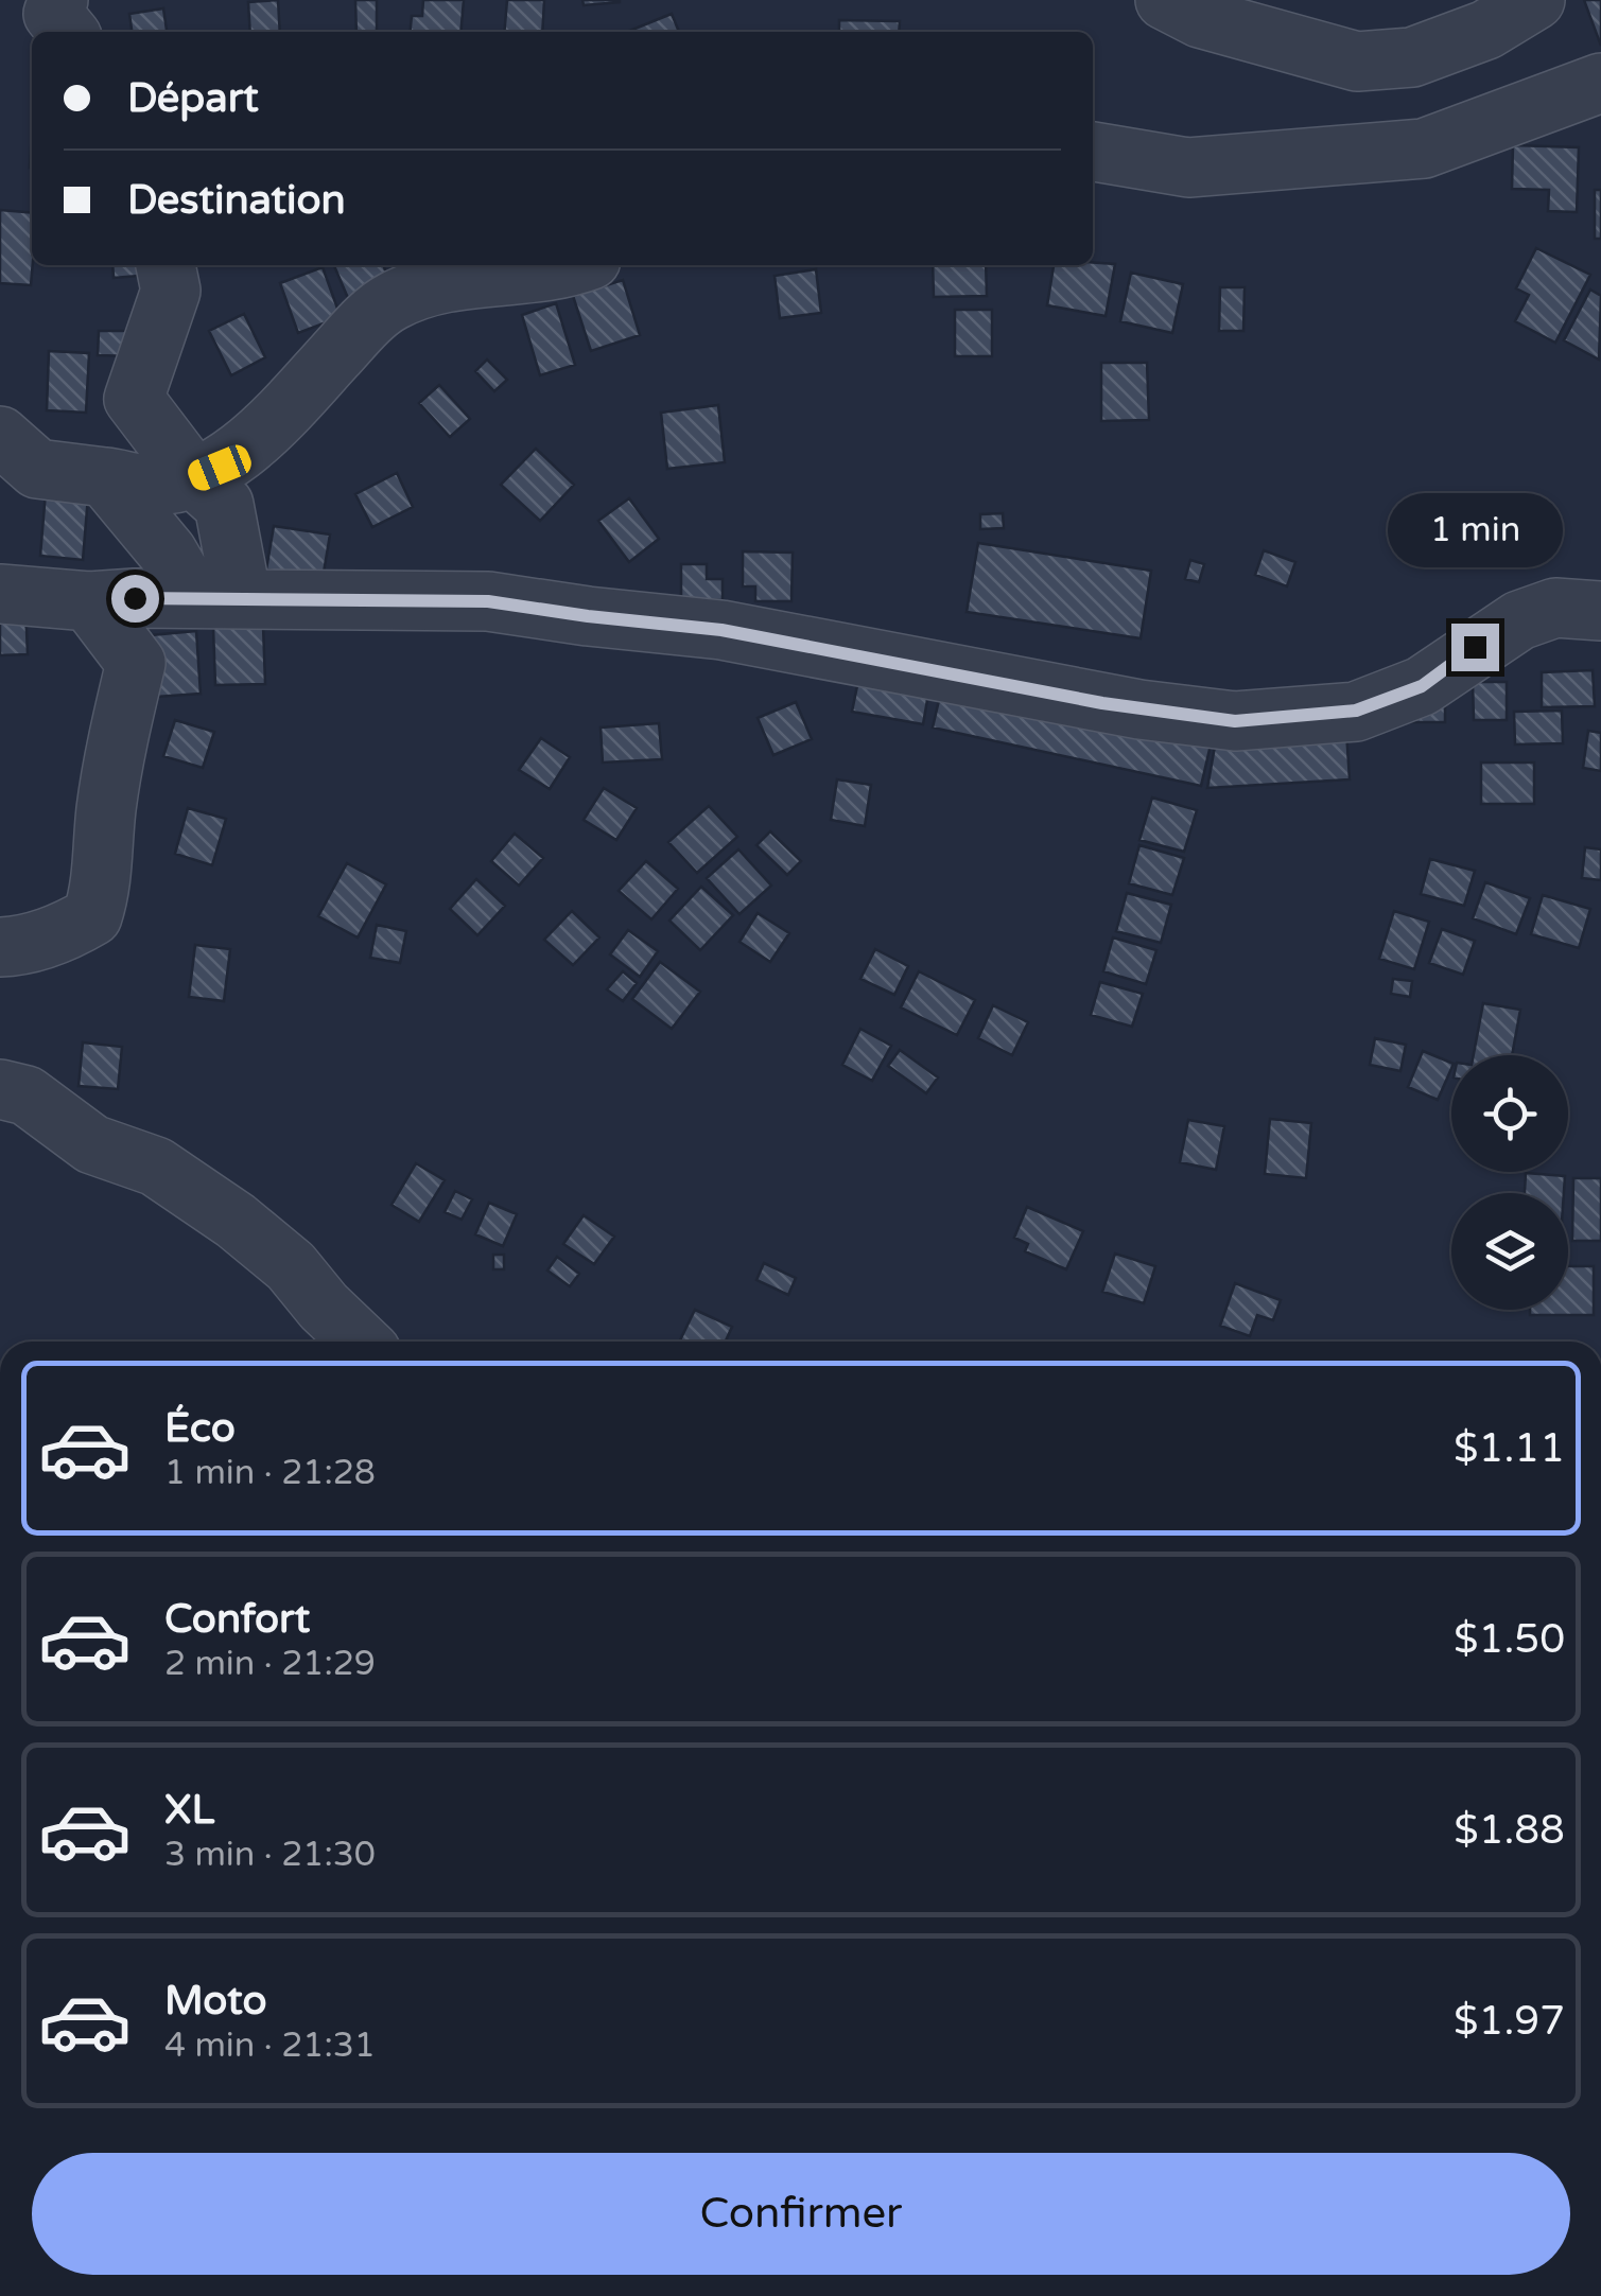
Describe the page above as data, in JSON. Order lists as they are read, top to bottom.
{
  "page": {
    "banner": ["Départ", "Destination"],
    "bubble": "1 min",
    "list": [
      {
        "name": "Éco",
        "note": "1 min · 21:28",
        "value": "$1.11"
      },
      {
        "name": "Confort",
        "note": "2 min · 21:29",
        "value": "$1.50"
      },
      {
        "name": "XL",
        "note": "3 min · 21:30",
        "value": "$1.88"
      },
      {
        "name": "Moto",
        "note": "4 min · 21:31",
        "value": "$1.97"
      }
    ],
    "buttons": "Confirmer"
  }
}
